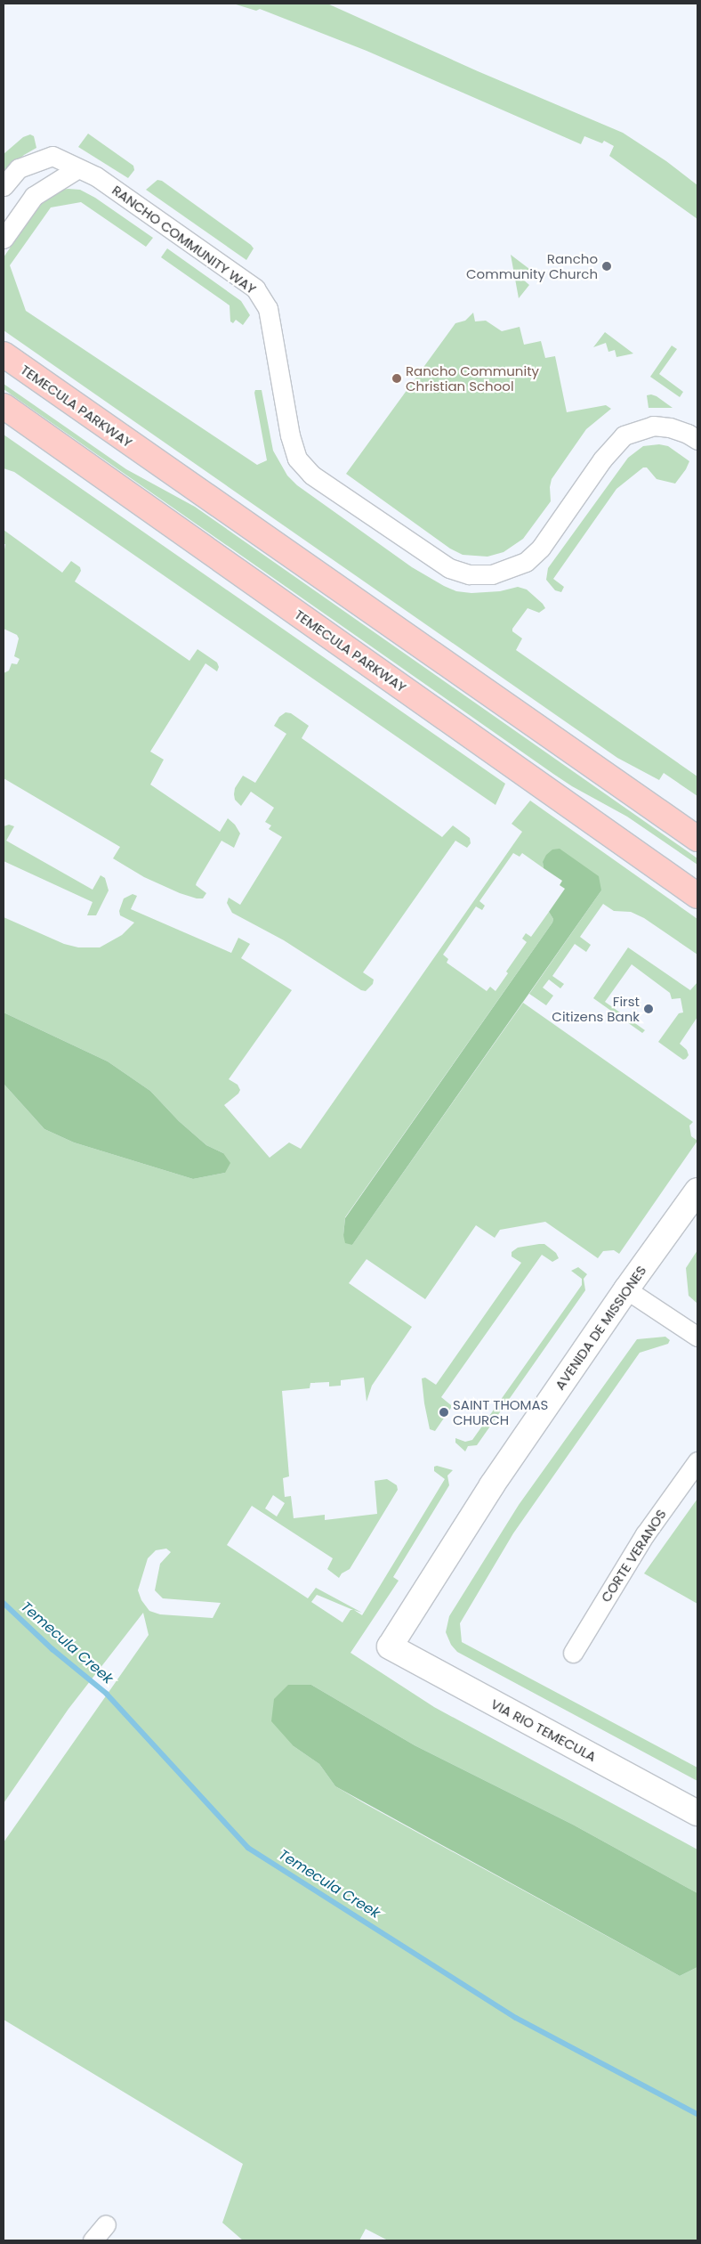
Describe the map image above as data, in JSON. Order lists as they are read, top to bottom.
{
  "streets": {
    "main road": ["TEMECULA PARKWAY"],
    "street": [
      "RANCHO COMMUNITY WAY",
      "AVENIDA DE MISSIONES",
      "CORTE VERANOS",
      "VIA RIO TEMECULA"
    ]
  },
  "crossings": [
    ["AVENIDA DE MISSIONES", "VIA RIO TEMECULA"]
  ],
  "water": ["Temecula Creek"],
  "places": [
    "Rancho Community Church",
    "Rancho Community Christian School",
    "First Citizens Bank",
    "SAINT THOMAS CHURCH"
  ]
}
